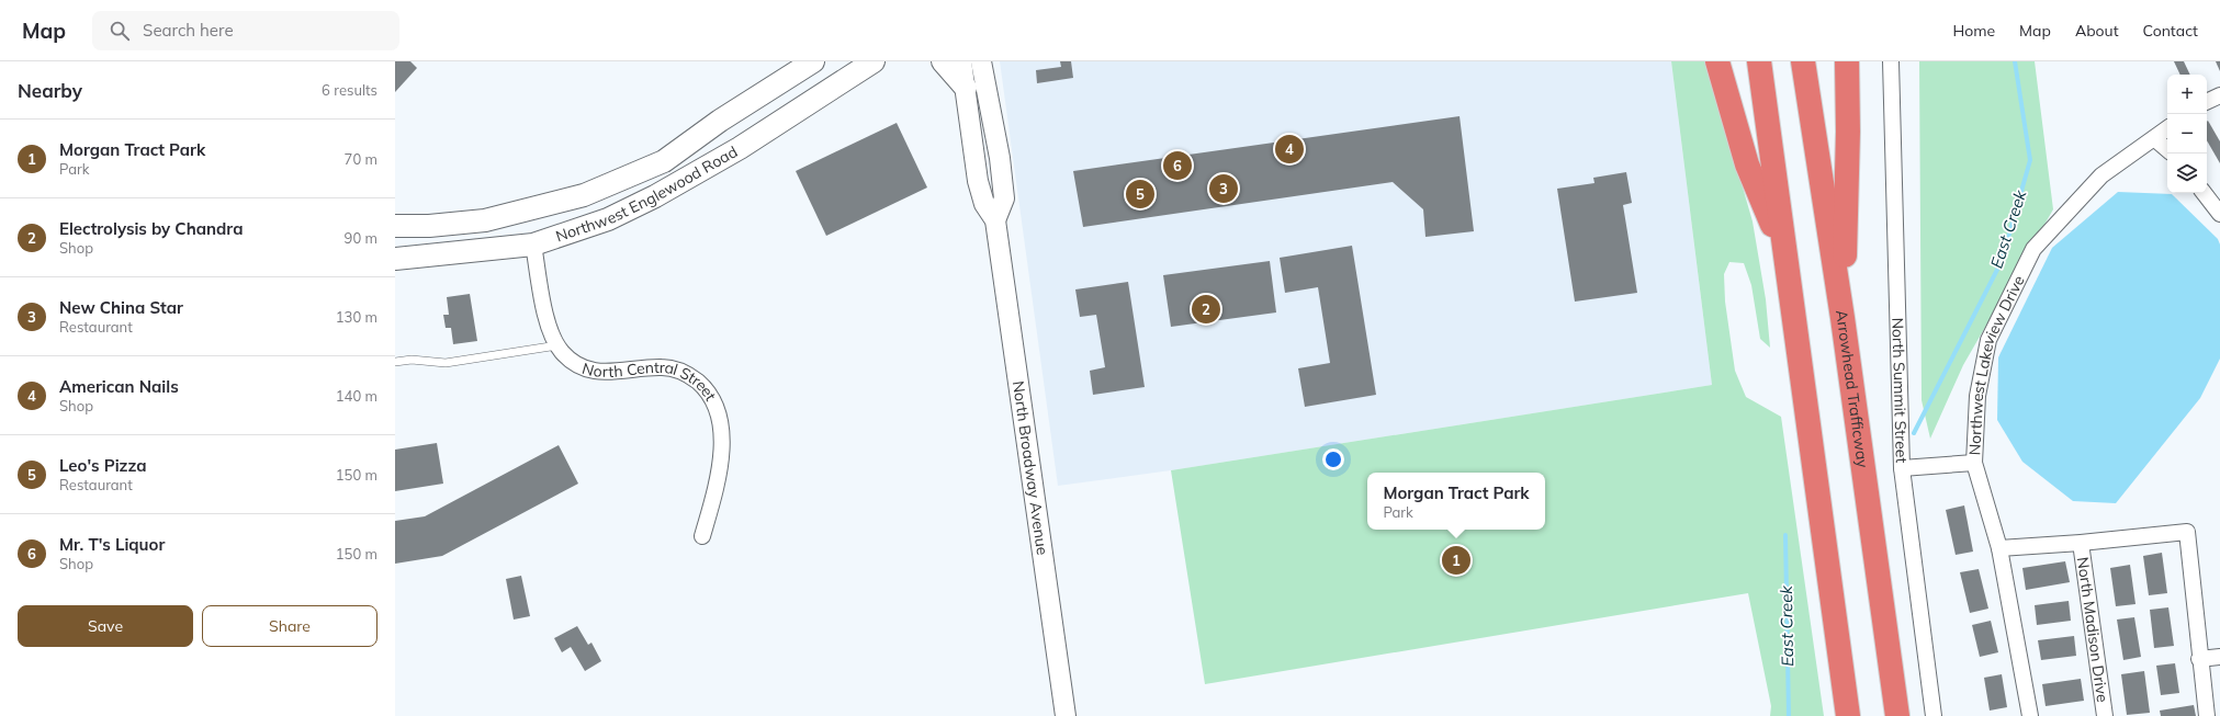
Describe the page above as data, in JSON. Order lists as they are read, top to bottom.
{
  "streets": {
    "highway": ["Arrowhead Trafficway"],
    "main road": ["Northwest Englewood Road"],
    "street": [
      "Northwest Lakeview Drive",
      "North Central Street",
      "North Summit Street",
      "North Broadway Avenue",
      "North Madison Drive"
    ]
  },
  "crossings": [
    ["Northwest Englewood Road", "North Central Street"]
  ],
  "water": ["East Creek"],
  "page": {
    "header": "Map",
    "search": "Search here",
    "nav": [
      "Home",
      "Map",
      "About",
      "Contact"
    ],
    "heading": ["Nearby", "6 results"],
    "map_buttons": ["+", "−"],
    "list": [
      {
        "mark": "1",
        "name": "Morgan Tract Park",
        "note": "Park",
        "value": "70 m"
      },
      {
        "mark": "2",
        "name": "Electrolysis by Chandra",
        "note": "Shop",
        "value": "90 m"
      },
      {
        "mark": "3",
        "name": "New China Star",
        "note": "Restaurant",
        "value": "130 m"
      },
      {
        "mark": "4",
        "name": "American Nails",
        "note": "Shop",
        "value": "140 m"
      },
      {
        "mark": "5",
        "name": "Leo's Pizza",
        "note": "Restaurant",
        "value": "150 m"
      },
      {
        "mark": "6",
        "name": "Mr. T's Liquor",
        "note": "Shop",
        "value": "150 m"
      }
    ],
    "pins": [
      "4",
      "6",
      "3",
      "5",
      "2",
      "1"
    ],
    "popup": ["Morgan Tract Park", "Park"],
    "buttons": ["Save", "Share"]
  }
}
